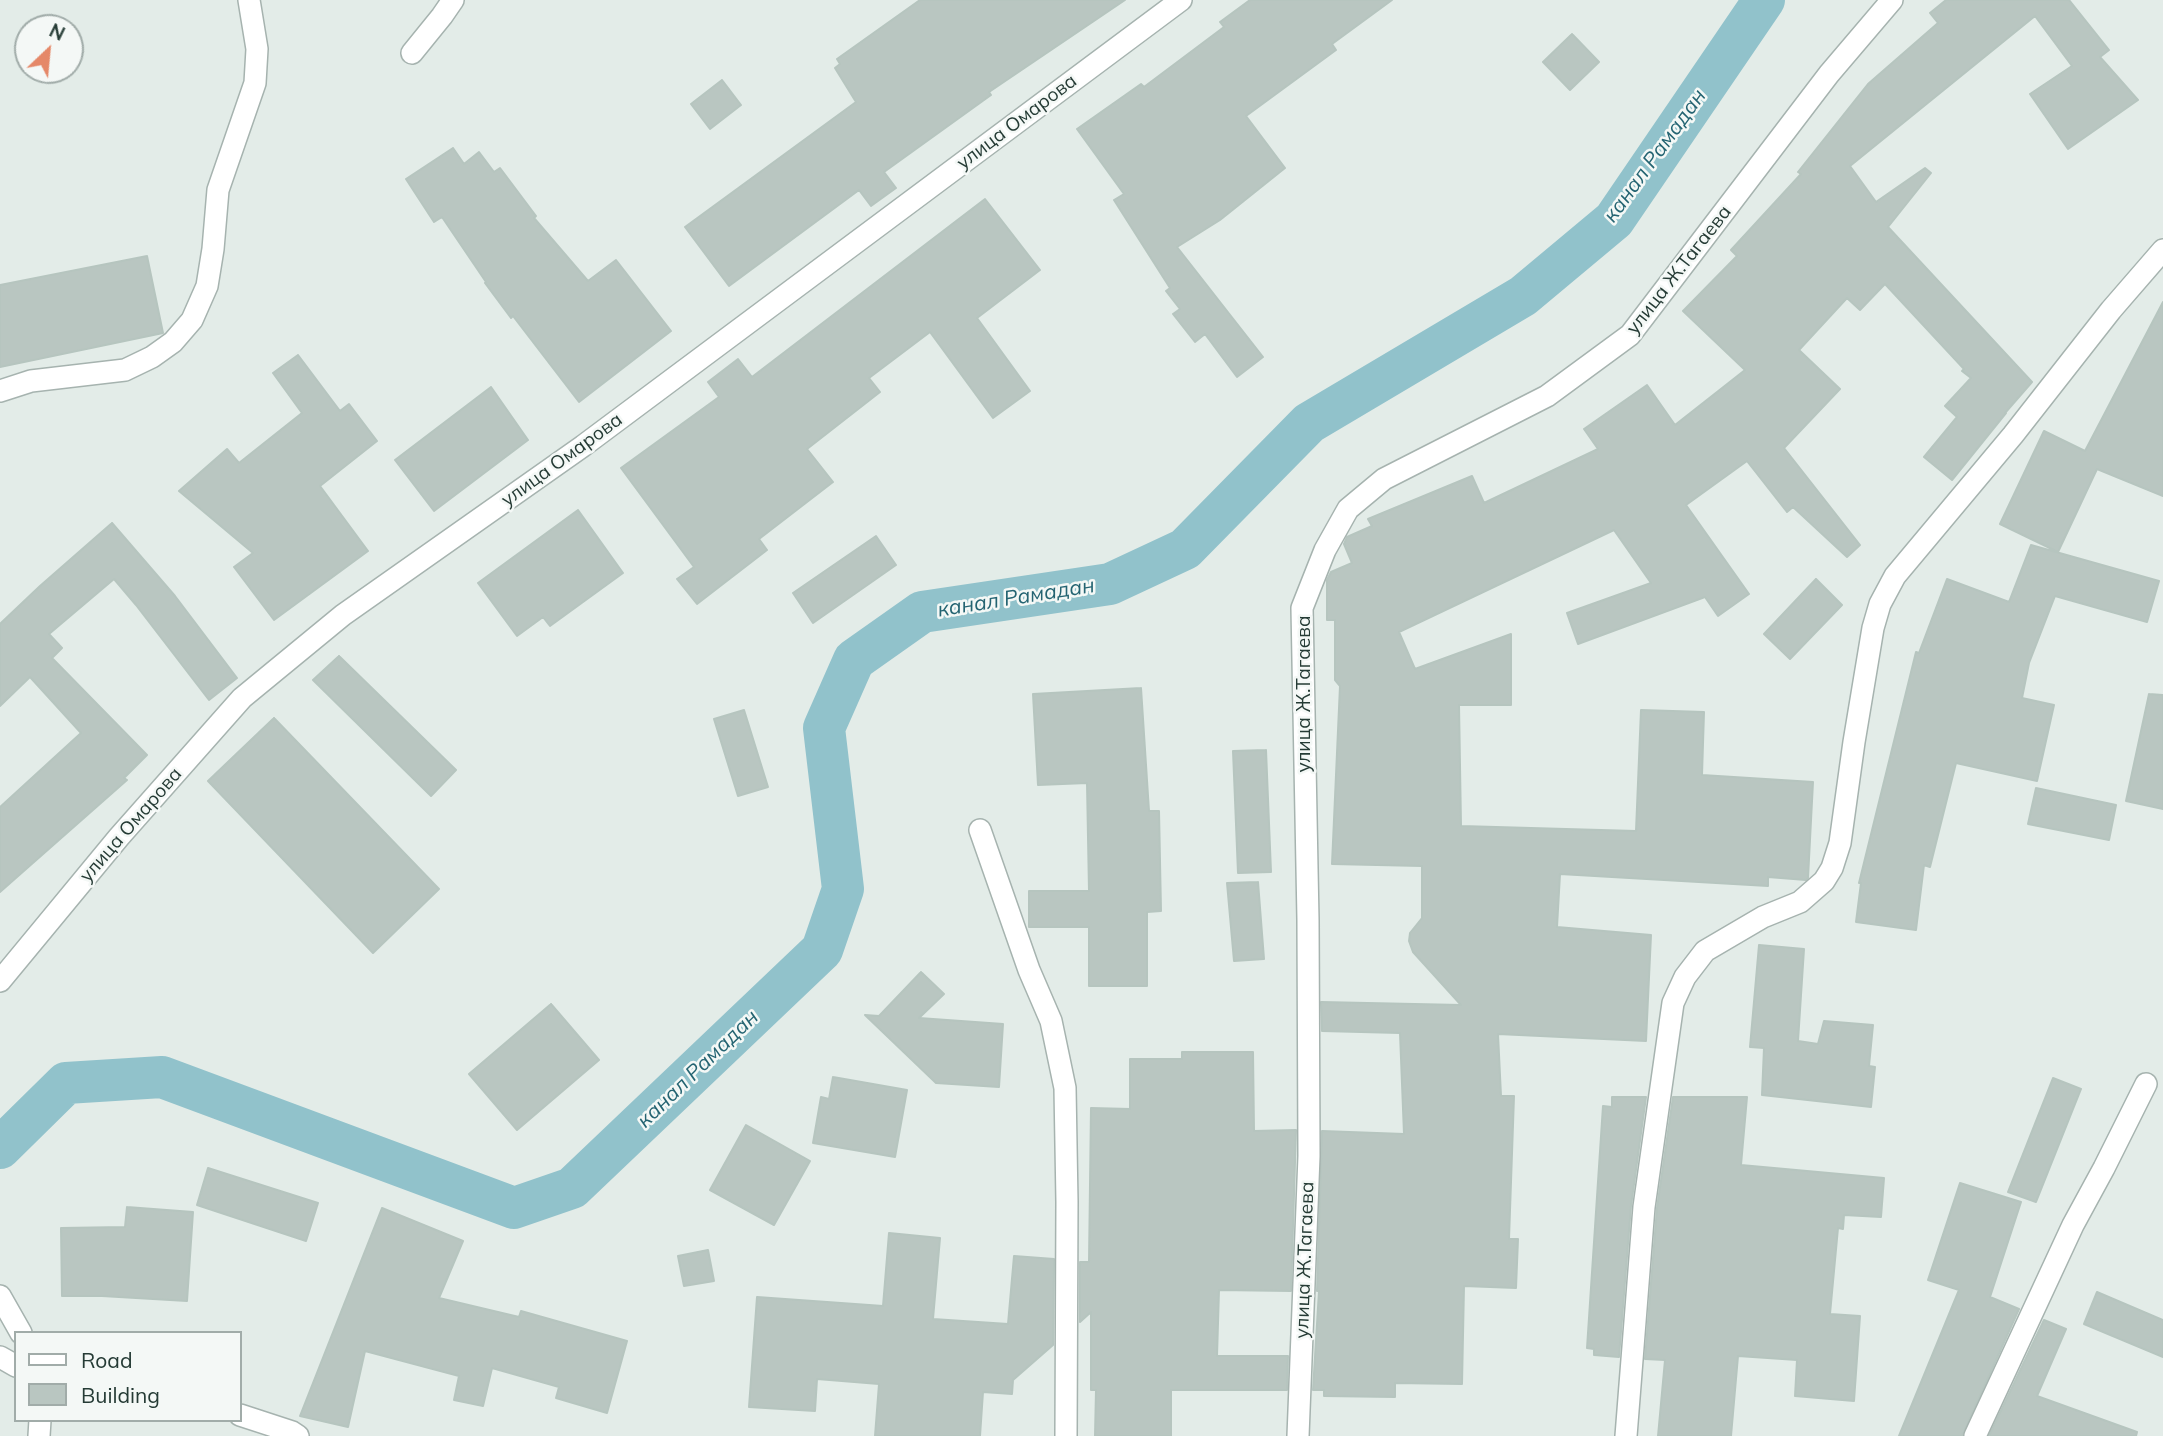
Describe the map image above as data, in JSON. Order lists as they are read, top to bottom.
{
  "streets": {
    "street": ["улица Омарова", "улица Ж.Тагаева"]
  },
  "water": ["канал Рамадан"],
  "legend": ["Road", "Building"],
  "north": "top right"
}
